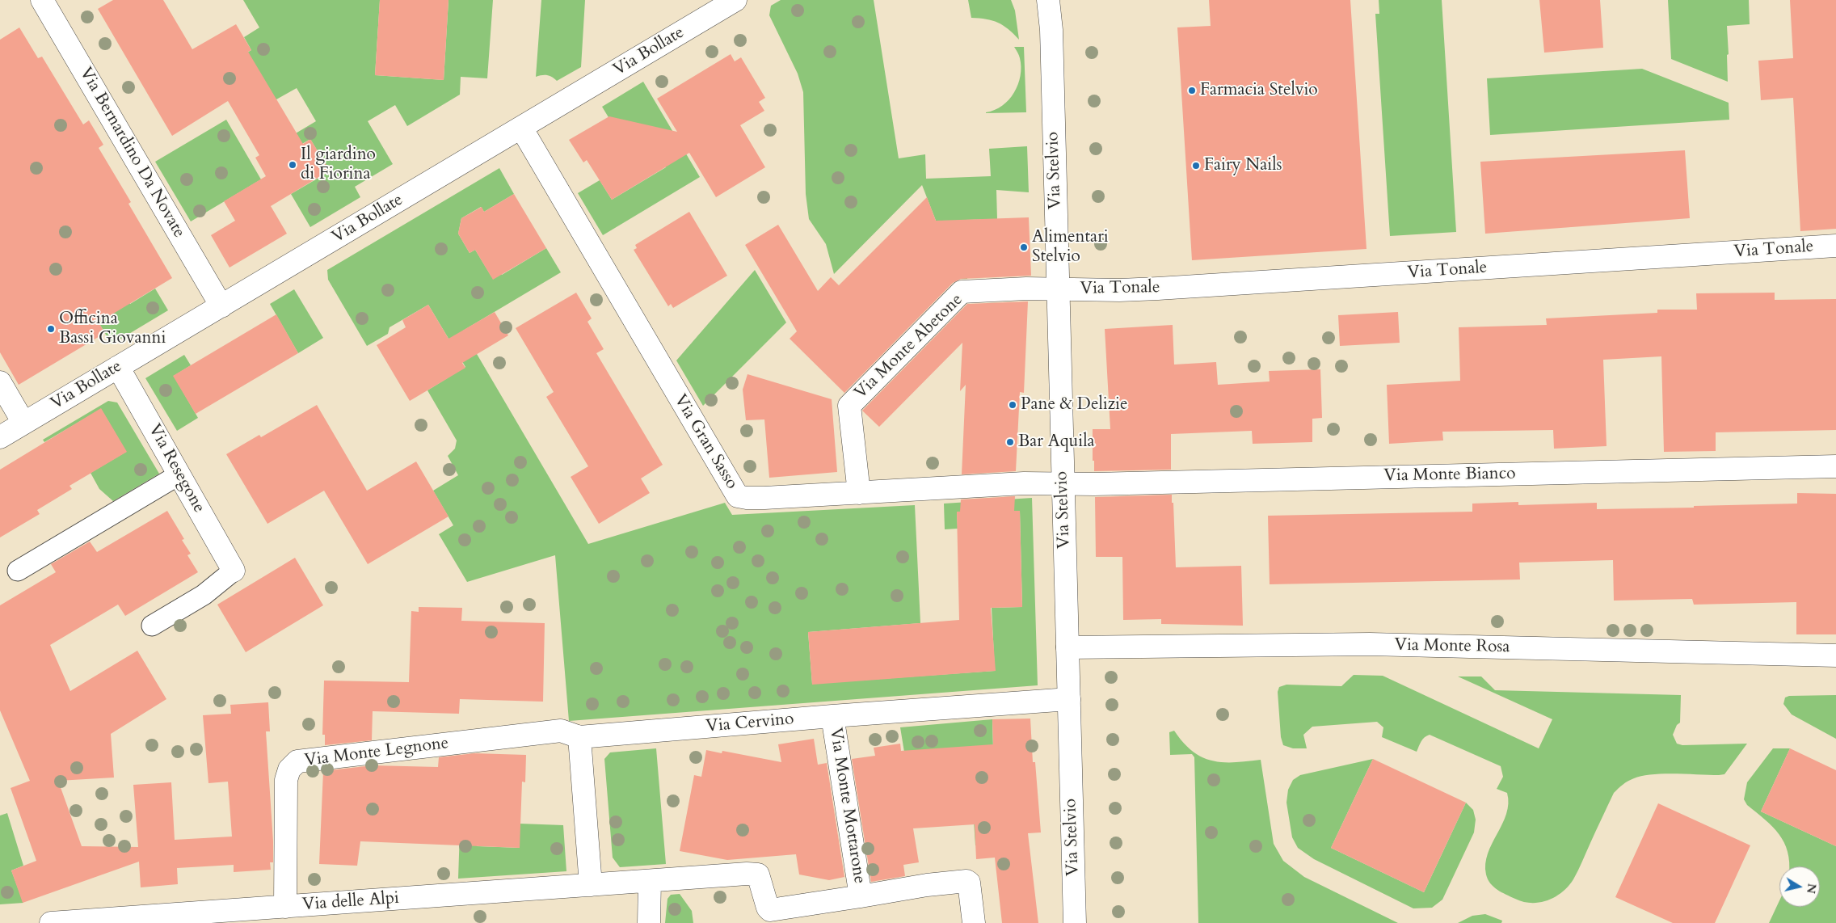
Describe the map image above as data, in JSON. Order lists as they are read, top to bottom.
{
  "streets": {
    "street": [
      "Via Bollate",
      "Via Bernardino Da Novate",
      "Via Stelvio",
      "Via Tonale",
      "Via Monte Abetone",
      "Via Gran Sasso",
      "Via Resegone",
      "Via Monte Bianco",
      "Via Monte Rosa",
      "Via Cervino",
      "Via Monte Legnone",
      "Via Monte Mottarone",
      "Via delle Alpi"
    ]
  },
  "crossings": [
    ["Via Bollate", "Via Bernardino Da Novate"],
    ["Via Bollate", "Via Gran Sasso"],
    ["Via Bollate", "Via Resegone"],
    ["Via Stelvio", "Via Tonale"],
    ["Via Stelvio", "Via Monte Abetone"],
    ["Via Stelvio", "Via Gran Sasso"],
    ["Via Stelvio", "Via Monte Bianco"],
    ["Via Stelvio", "Via Monte Rosa"],
    ["Via Stelvio", "Via Cervino"],
    ["Via Tonale", "Via Monte Abetone"],
    ["Via Monte Abetone", "Via Gran Sasso"],
    ["Via Gran Sasso", "Via Monte Bianco"],
    ["Via Cervino", "Via Monte Legnone"],
    ["Via Cervino", "Via Monte Mottarone"],
    ["Via Monte Legnone", "Via delle Alpi"],
    ["Via Monte Mottarone", "Via delle Alpi"]
  ],
  "places": [
    "Farmacia Stelvio",
    "Il giardino di Fiorina",
    "Fairy Nails",
    "Alimentari Stelvio",
    "Officina Bassi Giovanni",
    "Pane & Delizie",
    "Bar Aquila"
  ],
  "north": "right"
}
